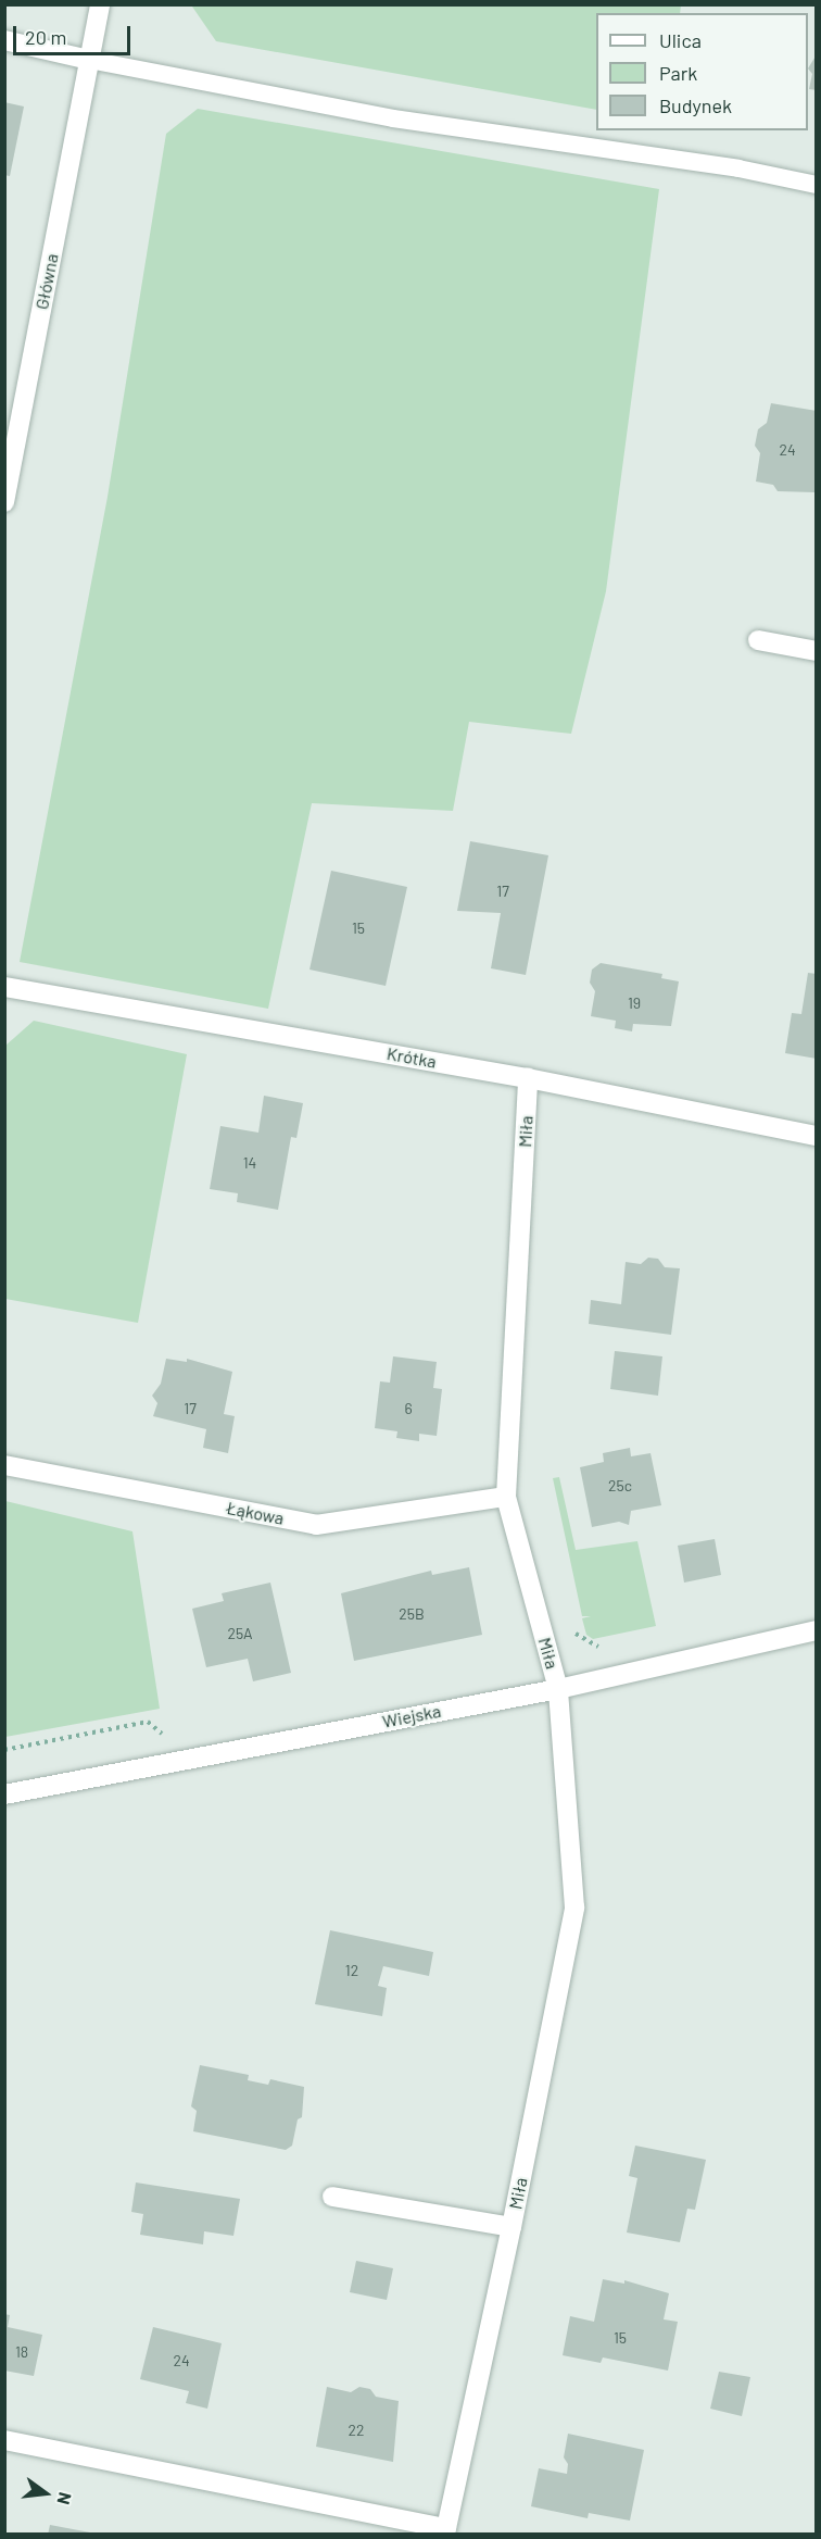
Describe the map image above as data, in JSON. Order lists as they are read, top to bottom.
{
  "streets": {
    "street": [
      "Główna",
      "Krótka",
      "Miła",
      "Łąkowa",
      "Wiejska"
    ]
  },
  "crossings": [
    ["Krótka", "Miła"],
    ["Miła", "Łąkowa"],
    ["Miła", "Wiejska"]
  ],
  "house_numbers": [
    "24",
    "17",
    "15",
    "19",
    "14",
    "17",
    "6",
    "25c",
    "25B",
    "25A",
    "12",
    "15",
    "18",
    "24",
    "22"
  ],
  "legend": ["Ulica", "Park", "Budynek"],
  "scale_bar": "20 m",
  "north": "right"
}
